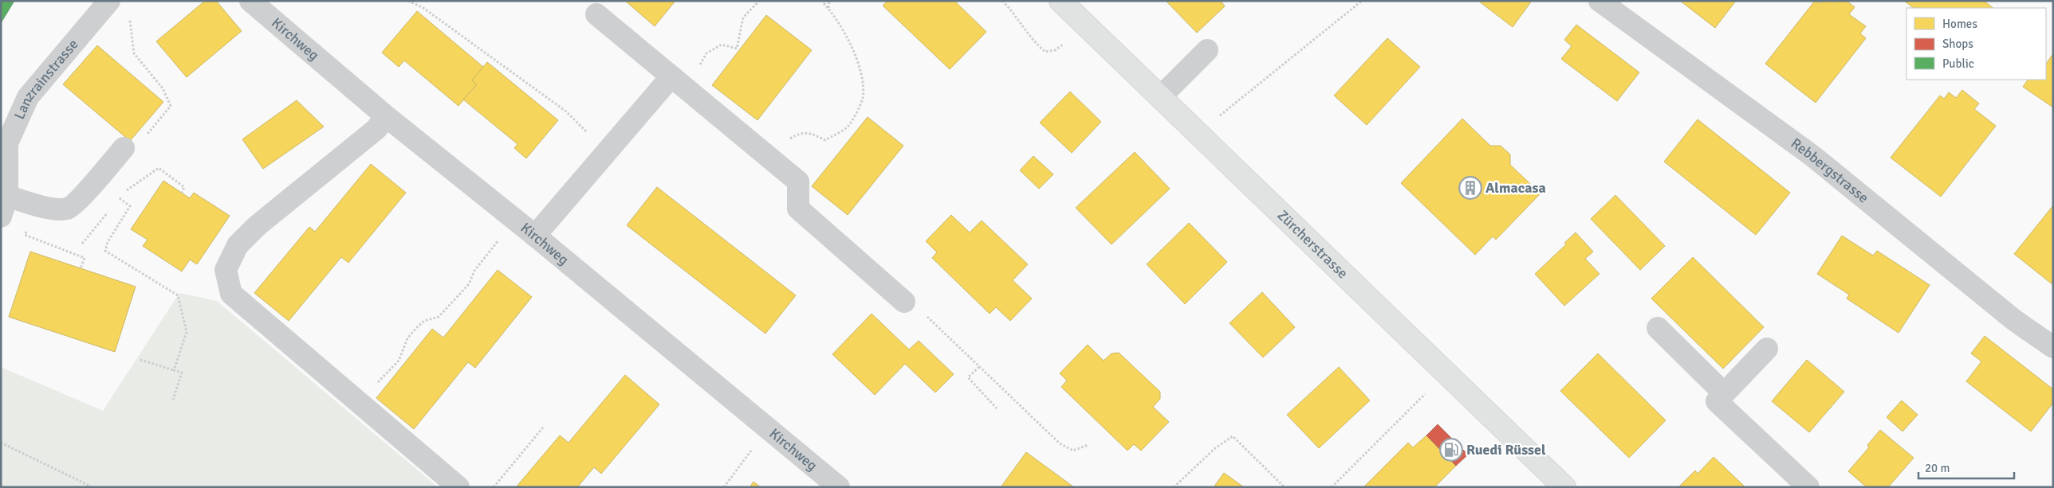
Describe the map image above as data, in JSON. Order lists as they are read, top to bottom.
{
  "streets": {
    "main road": ["Zürcherstrasse"],
    "street": ["Kirchweg", "Lanzrainstrasse", "Rebbergstrasse"]
  },
  "places": {
    "building": ["Almacasa"],
    "fuel station": ["Ruedi Rüssel"]
  },
  "legend": ["Homes", "Shops", "Public"],
  "scale_bar": "20 m"
}
